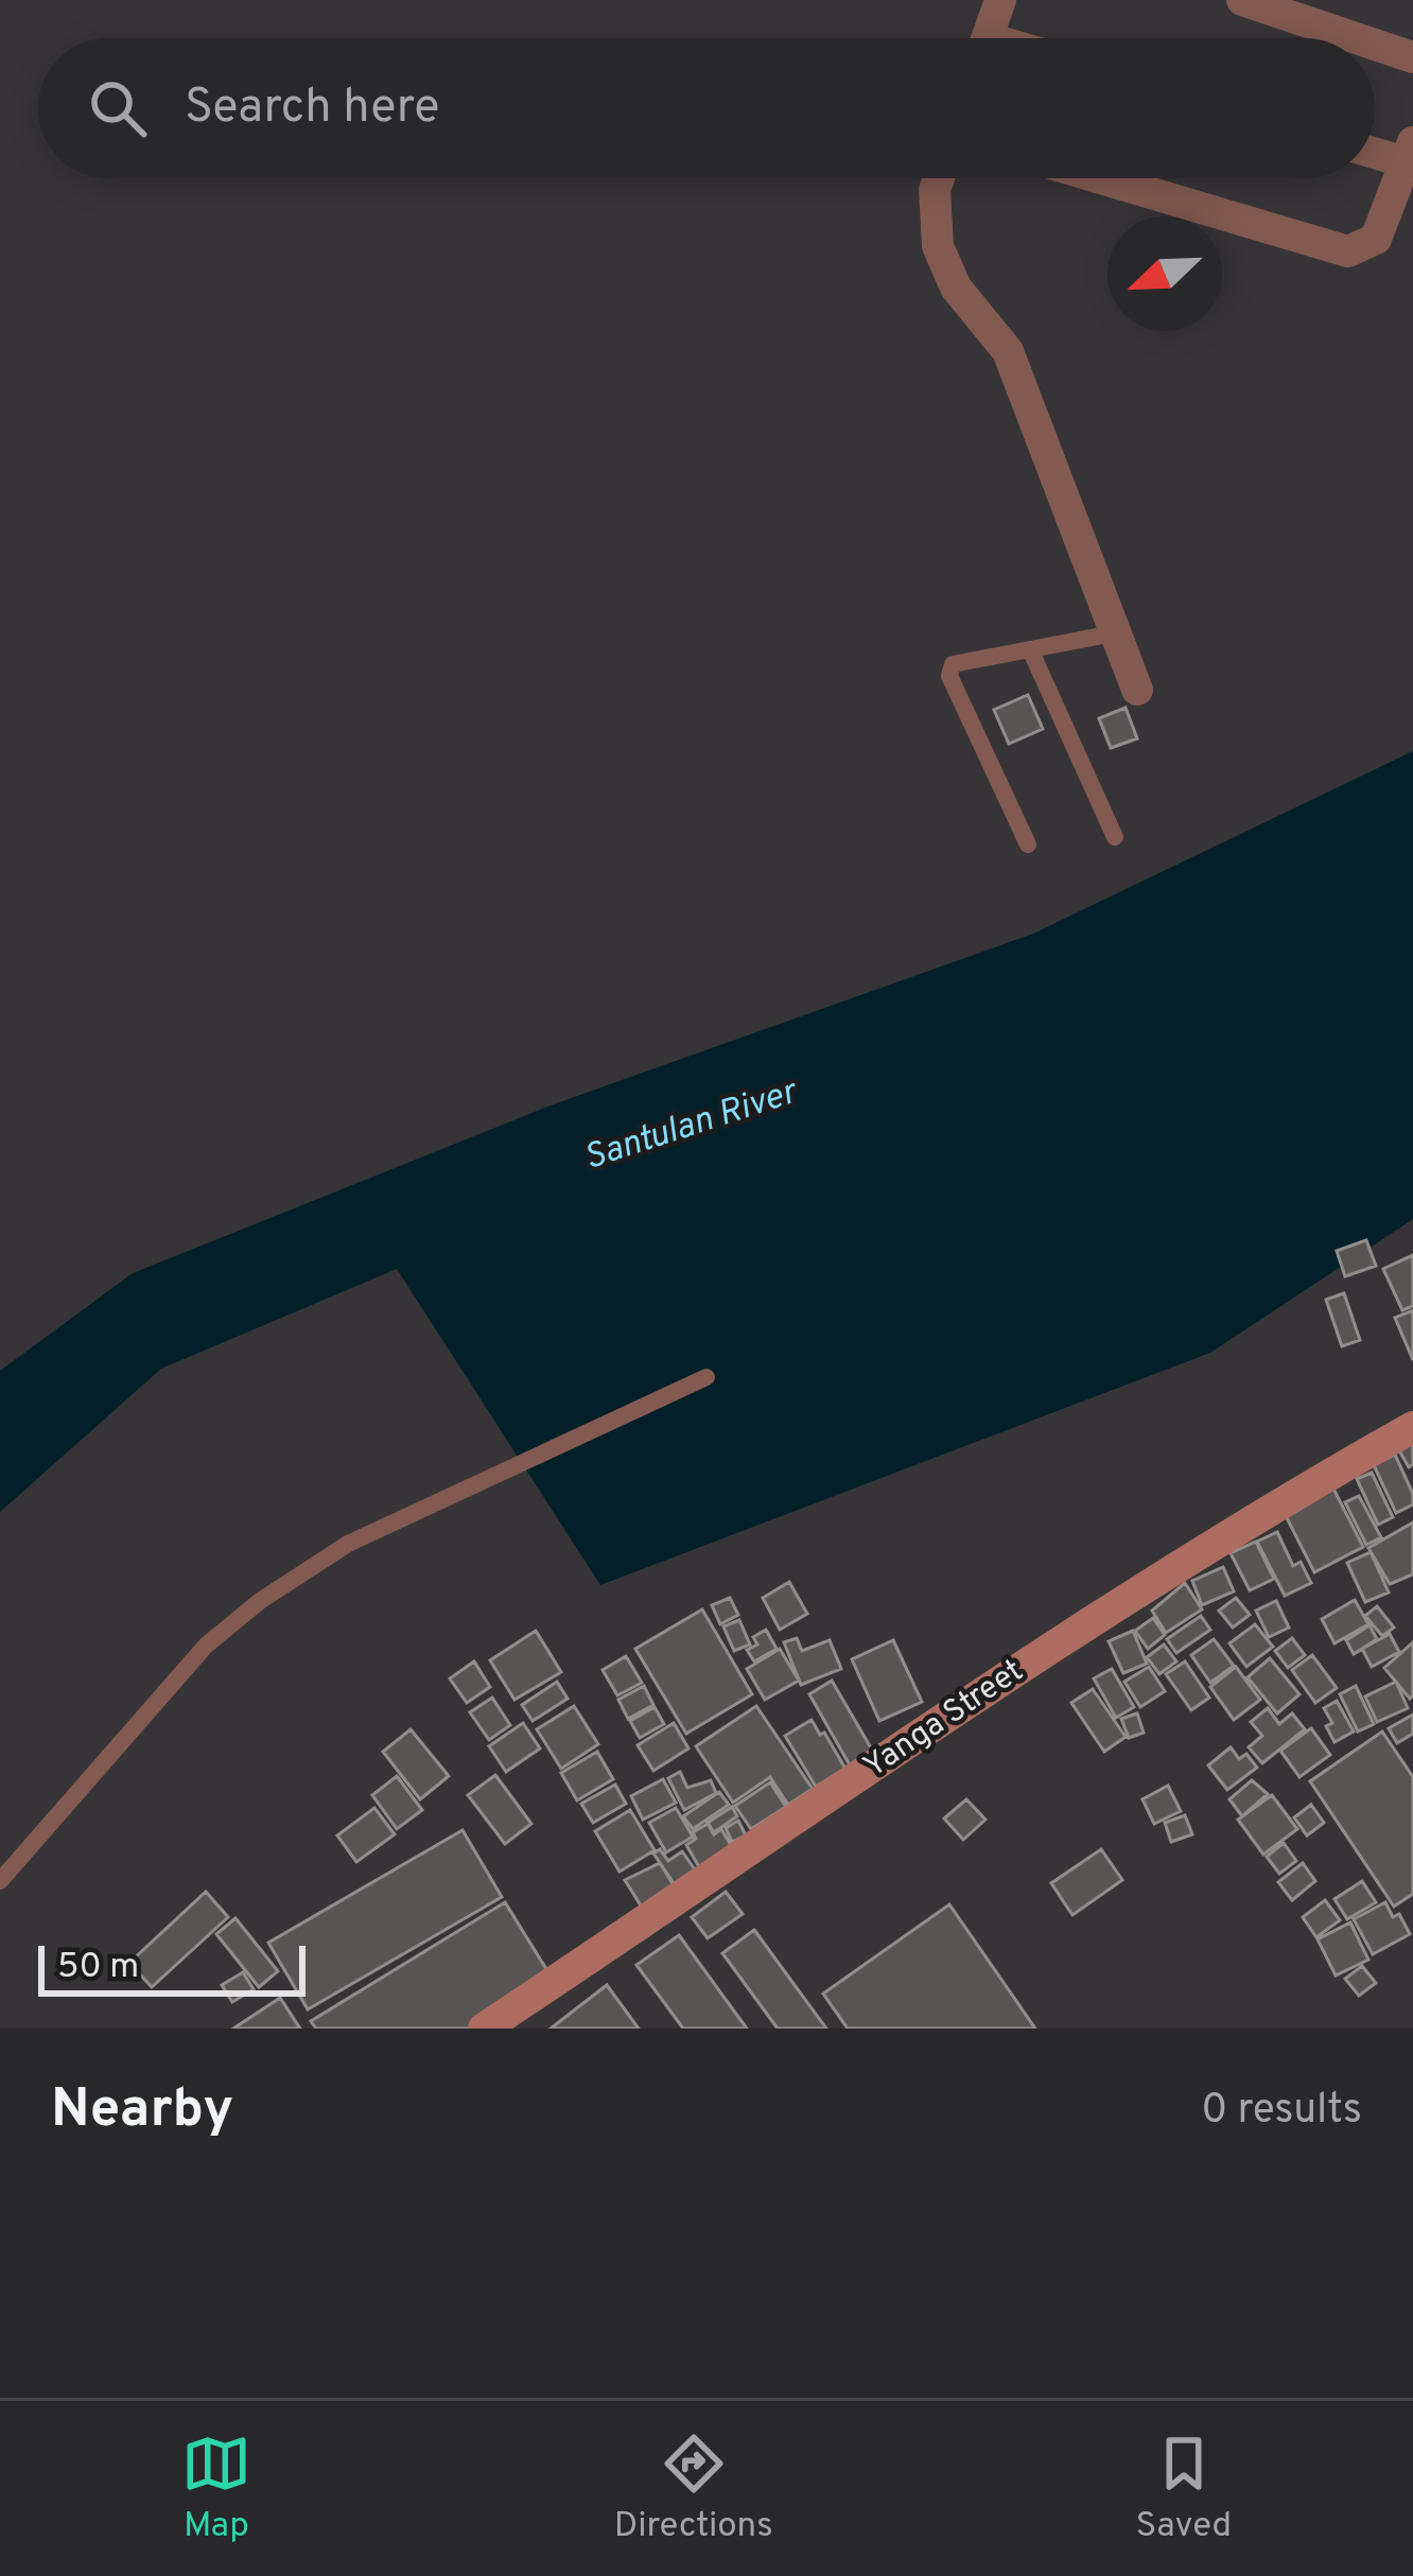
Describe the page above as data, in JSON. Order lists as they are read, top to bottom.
{
  "streets": {
    "street": ["Yanga Street"]
  },
  "water": ["Santulan River"],
  "scale_bar": "50 m",
  "north": "bottom left",
  "page": {
    "search": "Search here",
    "scale": "50 m",
    "heading": ["Nearby", "0 results"],
    "nav": ["Map", "Directions", "Saved"]
  }
}
